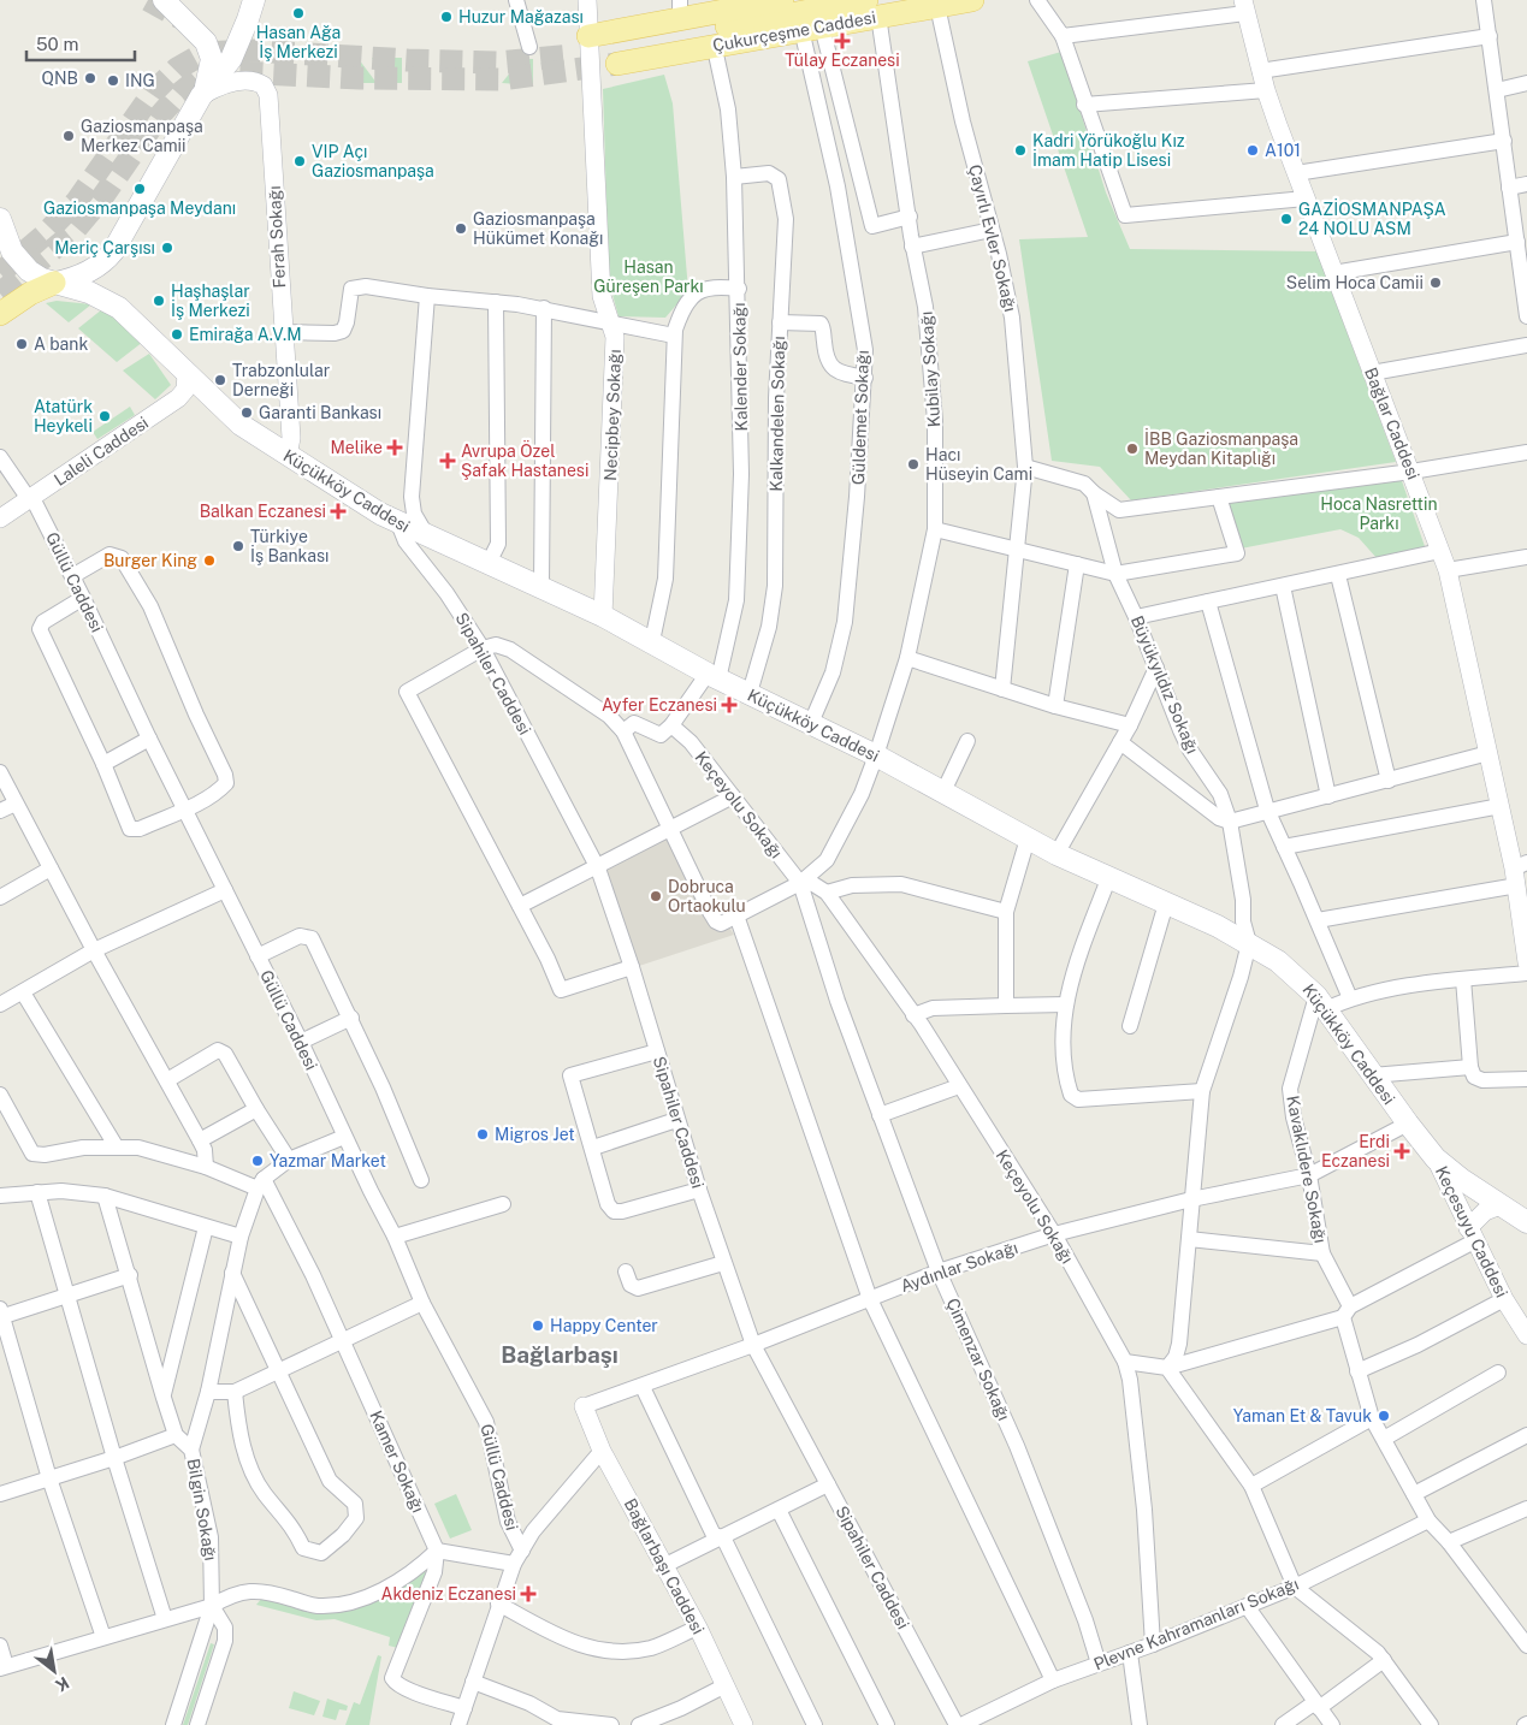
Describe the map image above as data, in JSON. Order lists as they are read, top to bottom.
{
  "streets": {
    "main road": ["Çukurçeşme Caddesi", "Küçükköy Caddesi"],
    "street": [
      "Ferah Sokağı",
      "Çayırlı Evler Sokağı",
      "Kalender Sokağı",
      "Kubilay Sokağı",
      "Kalkandelen Sokağı",
      "Necipbey Sokağı",
      "Güldemet Sokağı",
      "Bağlar Caddesi",
      "Laleli Caddesi",
      "Güllü Caddesi",
      "Sipahiler Caddesi",
      "Büyükyıldız Sokağı",
      "Keçeyolu Sokağı",
      "Kavaklıdere Sokağı",
      "Keçesuyu Caddesi",
      "Aydınlar Sokağı",
      "Çimenzar Sokağı",
      "Kamer Sokağı",
      "Bilgin Sokağı",
      "Bağlarbaşı Caddesi",
      "Plevne Kahramanları Sokağı"
    ]
  },
  "crossings": [
    ["Çukurçeşme Caddesi", "Çayırlı Evler Sokağı"],
    ["Çukurçeşme Caddesi", "Kubilay Sokağı"],
    ["Ferah Sokağı", "Küçükköy Caddesi"],
    ["Kalender Sokağı", "Kalkandelen Sokağı"],
    ["Kalender Sokağı", "Küçükköy Caddesi"],
    ["Kubilay Sokağı", "Küçükköy Caddesi"],
    ["Kubilay Sokağı", "Keçeyolu Sokağı"],
    ["Kubilay Sokağı", "Çimenzar Sokağı"],
    ["Kalkandelen Sokağı", "Küçükköy Caddesi"],
    ["Necipbey Sokağı", "Küçükköy Caddesi"],
    ["Güldemet Sokağı", "Küçükköy Caddesi"],
    ["Laleli Caddesi", "Küçükköy Caddesi"],
    ["Laleli Caddesi", "Güllü Caddesi"],
    ["Küçükköy Caddesi", "Sipahiler Caddesi"],
    ["Küçükköy Caddesi", "Büyükyıldız Sokağı"],
    ["Küçükköy Caddesi", "Kavaklıdere Sokağı"],
    ["Küçükköy Caddesi", "Keçesuyu Caddesi"],
    ["Küçükköy Caddesi", "Aydınlar Sokağı"],
    ["Sipahiler Caddesi", "Aydınlar Sokağı"],
    ["Keçeyolu Sokağı", "Aydınlar Sokağı"],
    ["Keçeyolu Sokağı", "Çimenzar Sokağı"],
    ["Kavaklıdere Sokağı", "Aydınlar Sokağı"],
    ["Kavaklıdere Sokağı", "Plevne Kahramanları Sokağı"],
    ["Aydınlar Sokağı", "Çimenzar Sokağı"],
    ["Aydınlar Sokağı", "Bağlarbaşı Caddesi"],
    ["Çimenzar Sokağı", "Plevne Kahramanları Sokağı"]
  ],
  "districts": ["Bağlarbaşı"],
  "parks": ["Hasan Güreşen Parkı", "Hoca Nasrettin Parkı"],
  "places": {
    "other": [
      "Hasan Ağa İş Merkezi",
      "Huzur Mağazası",
      "QNB",
      "ING",
      "Gaziosmanpaşa Merkez Camii",
      "Kadri Yörükoğlu Kız İmam Hatip Lisesi",
      "A101",
      "VIP Açı Gaziosmanpaşa",
      "Gaziosmanpaşa Meydanı",
      "GAZİOSMANPAŞA 24 NOLU ASM",
      "Gaziosmanpaşa Hükümet Konağı",
      "Meriç Çarşısı",
      "Selim Hoca Camii",
      "Haşhaşlar İş Merkezi",
      "Emirağa A.V.M",
      "A bank",
      "Trabzonlular Derneği",
      "Garanti Bankası",
      "Atatürk Heykeli",
      "İBB Gaziosmanpaşa Meydan Kitaplığı",
      "Hacı Hüseyin Cami",
      "Türkiye İş Bankası",
      "Burger King",
      "Dobruca Ortaokulu",
      "Migros Jet",
      "Yazmar Market",
      "Happy Center",
      "Yaman Et & Tavuk"
    ],
    "health": [
      "Tülay Eczanesi",
      "Melike",
      "Avrupa Özel Şafak Hastanesi",
      "Balkan Eczanesi",
      "Ayfer Eczanesi",
      "Erdi Eczanesi",
      "Akdeniz Eczanesi"
    ]
  },
  "scale_bar": "50 m",
  "north": "bottom right"
}
